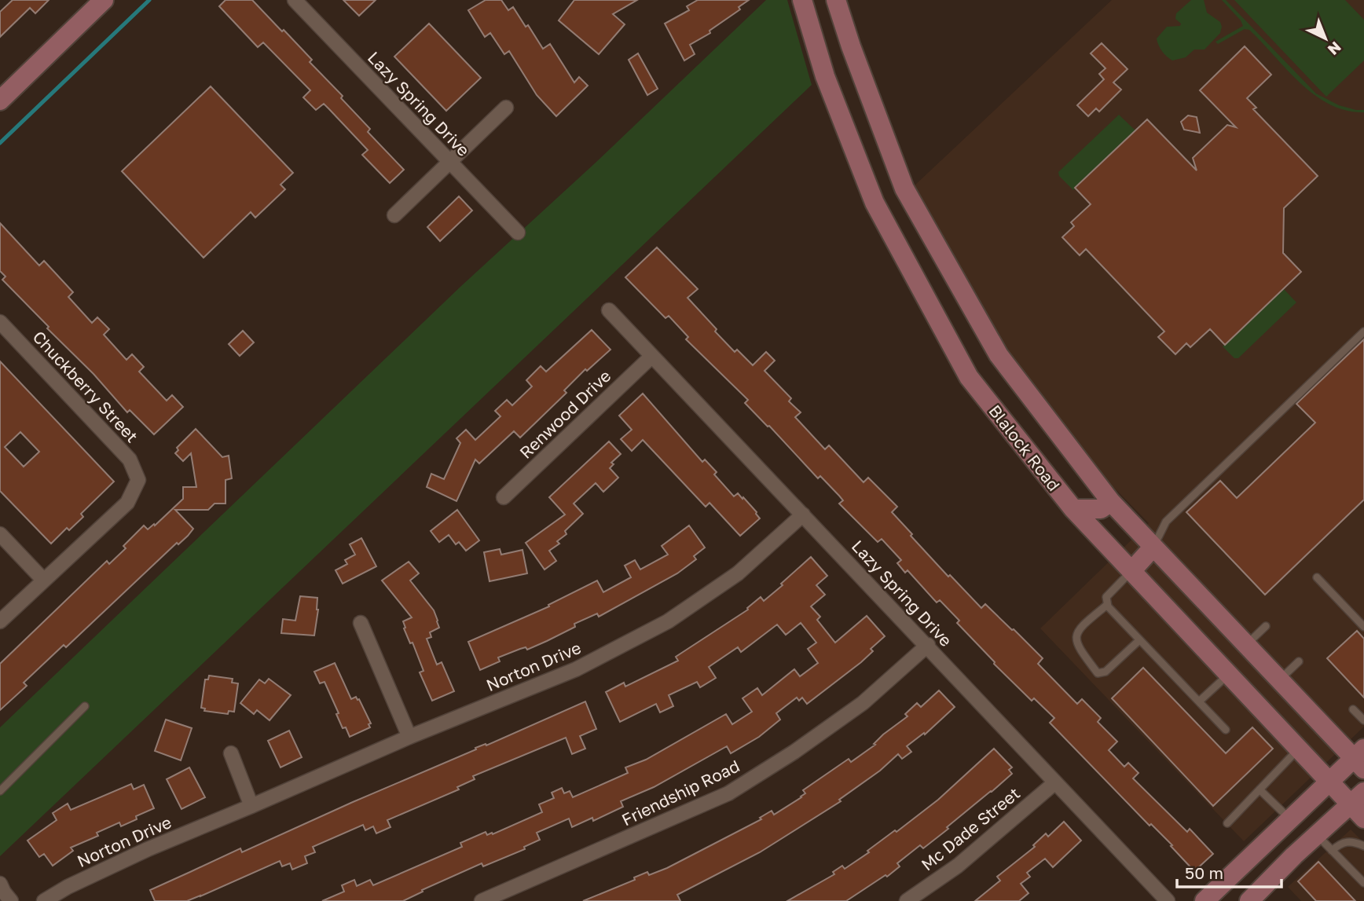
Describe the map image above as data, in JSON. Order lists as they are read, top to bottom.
{
  "streets": {
    "main road": ["Blalock Road"],
    "street": [
      "Lazy Spring Drive",
      "Chuckberry Street",
      "Renwood Drive",
      "Norton Drive",
      "Friendship Road",
      "Mc Dade Street"
    ]
  },
  "crossings": [
    ["Lazy Spring Drive", "Renwood Drive"],
    ["Lazy Spring Drive", "Norton Drive"],
    ["Lazy Spring Drive", "Friendship Road"],
    ["Lazy Spring Drive", "Mc Dade Street"]
  ],
  "scale_bar": "50 m",
  "north": "bottom right"
}
